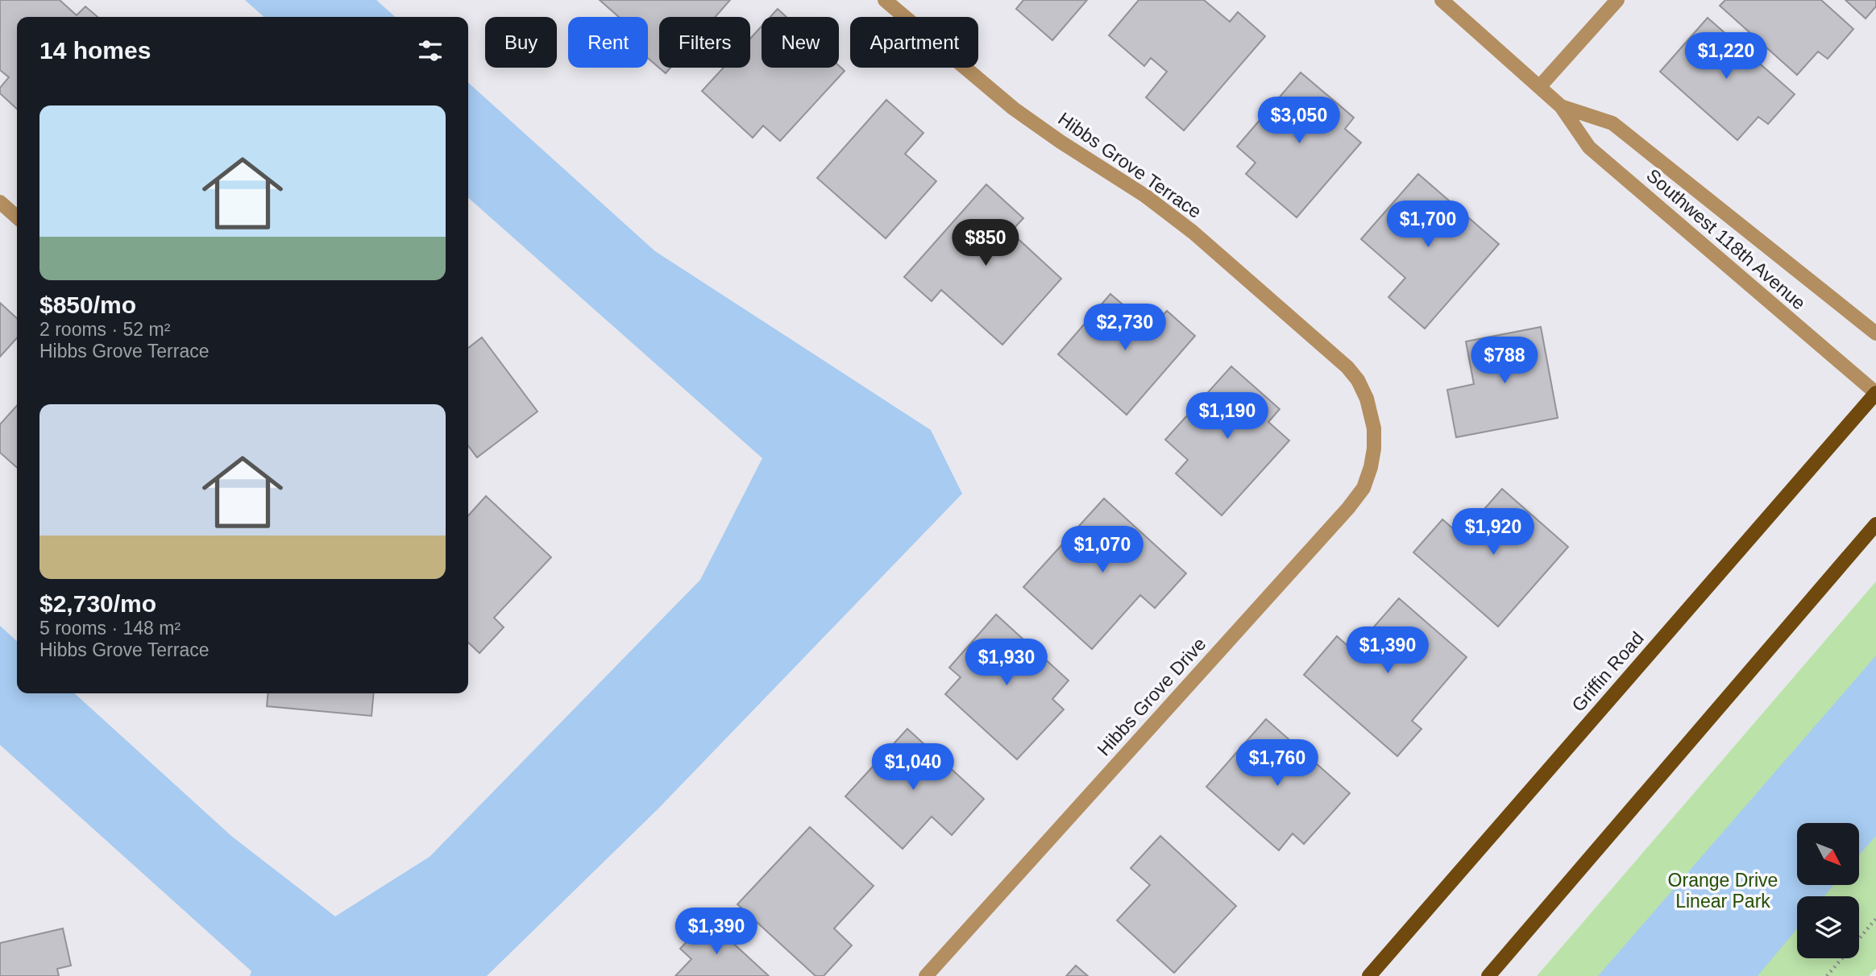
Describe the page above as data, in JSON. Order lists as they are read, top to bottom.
{
  "streets": {
    "main road": ["Griffin Road"],
    "street": ["Hibbs Grove Terrace", "Southwest 118th Avenue", "Hibbs Grove Drive"]
  },
  "crossings": [
    ["Hibbs Grove Terrace", "Hibbs Grove Drive"],
    ["Southwest 118th Avenue", "Griffin Road"]
  ],
  "parks": ["Orange Drive Linear Park"],
  "north": "bottom right",
  "page": {
    "chip": [
      "Buy",
      "Rent",
      "Filters",
      "New",
      "Apartment"
    ],
    "heading": "14 homes",
    "price": [
      "$1,220",
      "$3,050",
      "$1,700",
      "$850",
      "$2,730",
      "$788",
      "$1,190",
      "$1,920",
      "$1,070",
      "$1,390",
      "$1,930",
      "$1,760",
      "$1,040",
      "$1,390"
    ],
    "list": [
      {
        "name": "$850/mo",
        "note": "2 rooms · 52 m² · Hibbs Grove Terrace"
      },
      {
        "name": "$2,730/mo",
        "note": "5 rooms · 148 m² · Hibbs Grove Terrace"
      }
    ]
  }
}
